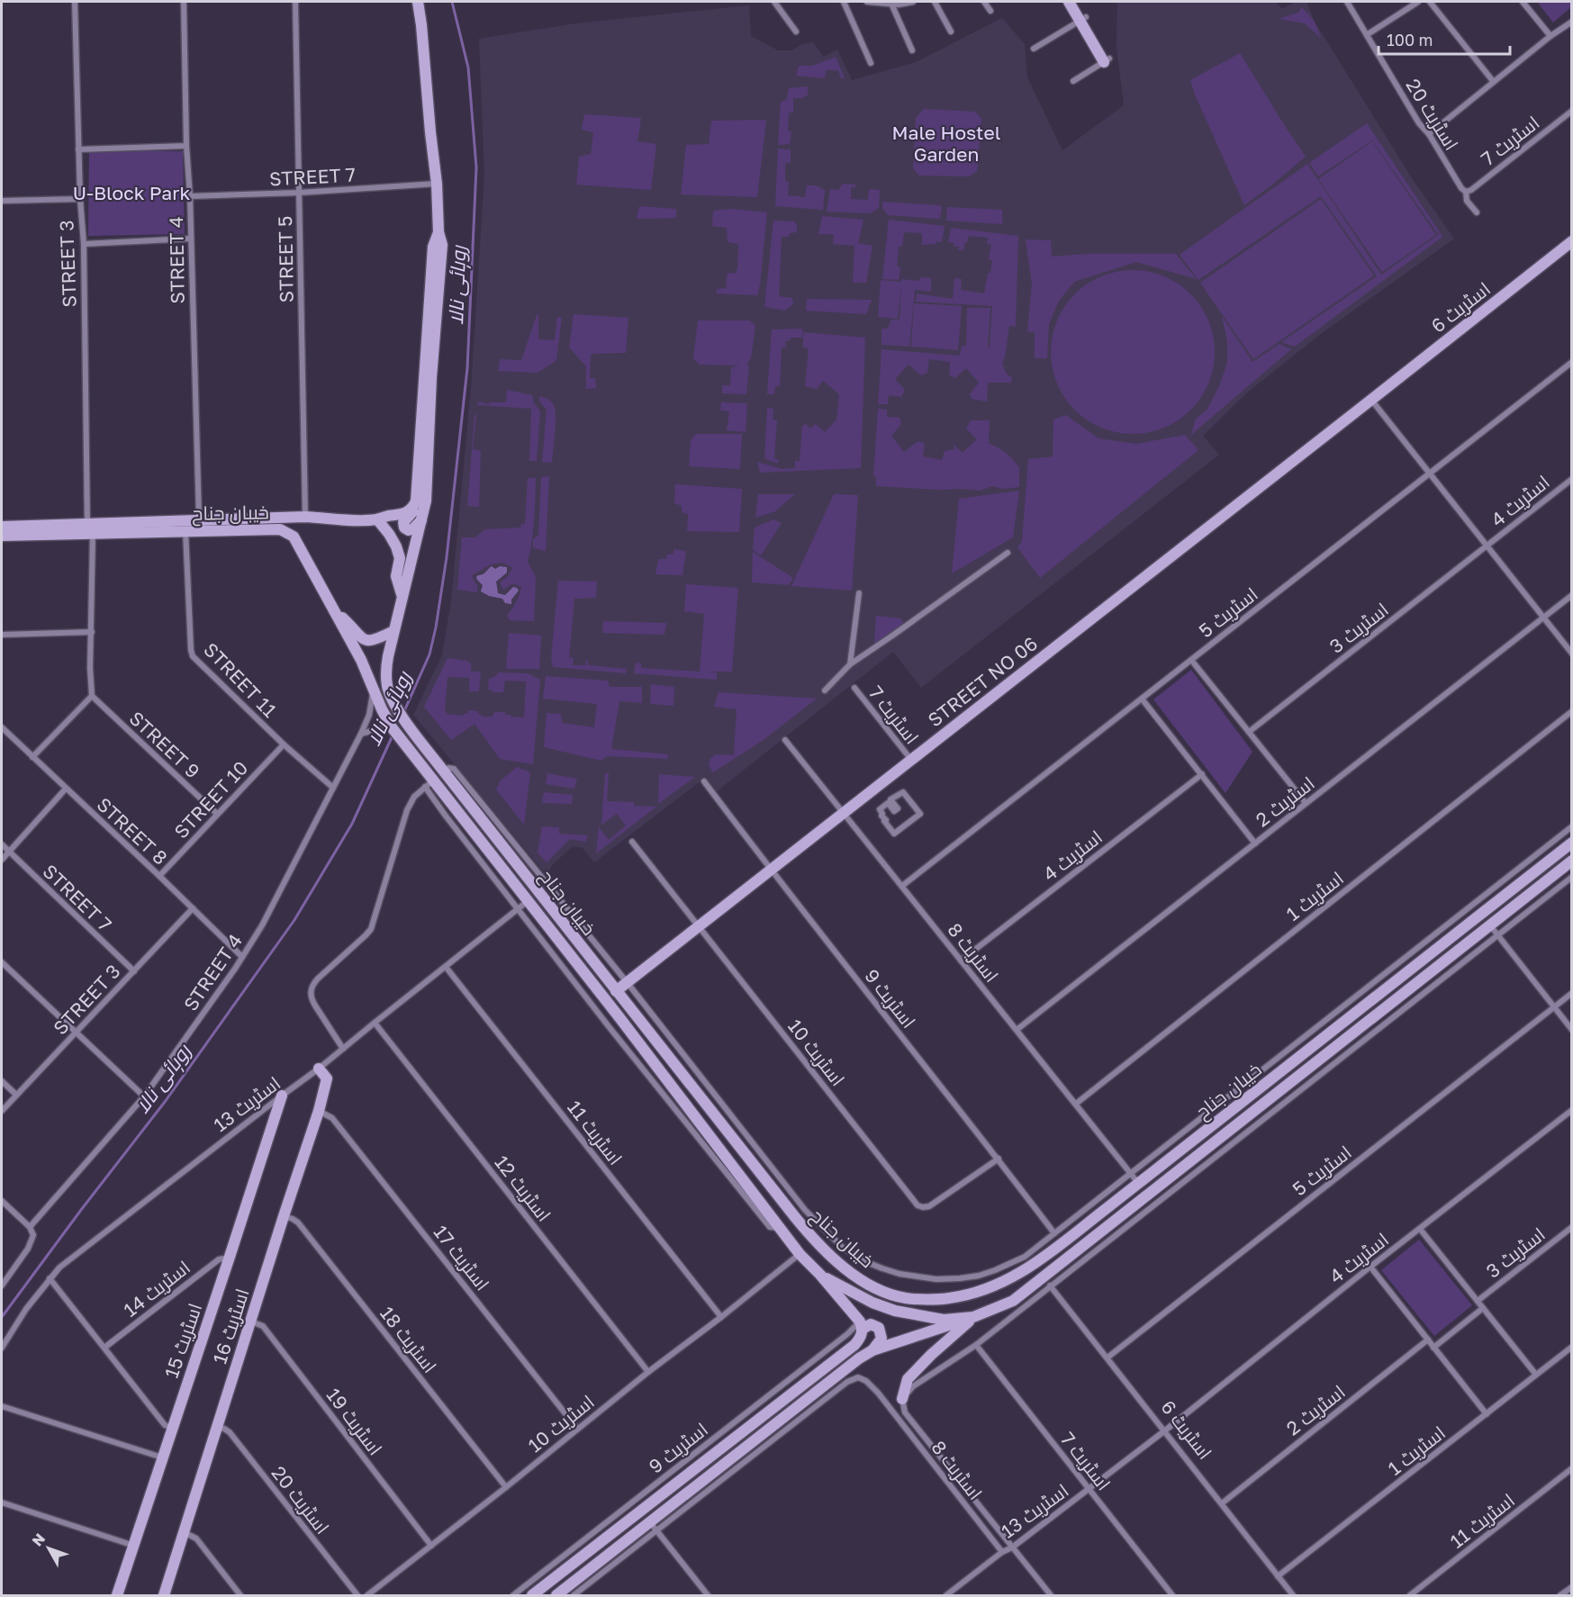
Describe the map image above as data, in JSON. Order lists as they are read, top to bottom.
{
  "streets": {
    "main road": [
      "اسٹریٹ 6",
      "خیبان جناح",
      "STREET NO 06",
      "اسٹریٹ 16",
      "اسٹریٹ 15"
    ],
    "street": [
      "اسٹریٹ 20",
      "اسٹریٹ 7",
      "STREET 7",
      "STREET 5",
      "STREET 4",
      "STREET 3",
      "اسٹریٹ 4",
      "اسٹریٹ 5",
      "اسٹریٹ 3",
      "STREET 11",
      "STREET 9",
      "STREET 10",
      "اسٹریٹ 2",
      "STREET 8",
      "اسٹریٹ 1",
      "اسٹریٹ 8",
      "اسٹریٹ 9",
      "اسٹریٹ 10",
      "اسٹریٹ 13",
      "اسٹریٹ 11",
      "اسٹریٹ 12",
      "اسٹریٹ 17",
      "اسٹریٹ 14",
      "اسٹریٹ 18",
      "اسٹریٹ 19"
    ]
  },
  "crossings": [
    ["اسٹریٹ 20", "اسٹریٹ 7"],
    ["اسٹریٹ 20", "اسٹریٹ 16"],
    ["اسٹریٹ 7", "STREET NO 06"],
    ["اسٹریٹ 7", "اسٹریٹ 13"],
    ["STREET 7", "STREET 5"],
    ["STREET 7", "STREET 4"],
    ["STREET 7", "STREET 3"],
    ["STREET 5", "خیبان جناح"],
    ["STREET 4", "خیبان جناح"],
    ["STREET 4", "STREET 11"],
    ["STREET 4", "STREET 8"],
    ["STREET 3", "خیبان جناح"],
    ["STREET 3", "STREET 8"],
    ["اسٹریٹ 6", "اسٹریٹ 4"],
    ["اسٹریٹ 6", "اسٹریٹ 5"],
    ["اسٹریٹ 6", "STREET NO 06"],
    ["اسٹریٹ 6", "اسٹریٹ 2"],
    ["اسٹریٹ 6", "اسٹریٹ 1"],
    ["اسٹریٹ 6", "اسٹریٹ 13"],
    ["اسٹریٹ 4", "اسٹریٹ 3"],
    ["اسٹریٹ 4", "اسٹریٹ 8"],
    ["اسٹریٹ 4", "اسٹریٹ 13"],
    ["خیبان جناح", "STREET 11"],
    ["خیبان جناح", "STREET NO 06"],
    ["خیبان جناح", "اسٹریٹ 8"],
    ["خیبان جناح", "اسٹریٹ 9"],
    ["خیبان جناح", "اسٹریٹ 10"],
    ["خیبان جناح", "اسٹریٹ 13"],
    ["اسٹریٹ 5", "اسٹریٹ 8"],
    ["STREET 11", "STREET 10"],
    ["STREET NO 06", "اسٹریٹ 8"],
    ["STREET NO 06", "اسٹریٹ 9"],
    ["STREET NO 06", "اسٹریٹ 10"],
    ["STREET 9", "STREET 10"],
    ["STREET 10", "STREET 8"],
    ["اسٹریٹ 2", "اسٹریٹ 8"],
    ["اسٹریٹ 1", "اسٹریٹ 8"],
    ["اسٹریٹ 8", "اسٹریٹ 13"],
    ["اسٹریٹ 9", "اسٹریٹ 10"],
    ["اسٹریٹ 10", "اسٹریٹ 11"],
    ["اسٹریٹ 10", "اسٹریٹ 12"],
    ["اسٹریٹ 10", "اسٹریٹ 17"],
    ["اسٹریٹ 10", "اسٹریٹ 18"],
    ["اسٹریٹ 10", "اسٹریٹ 19"],
    ["اسٹریٹ 13", "اسٹریٹ 11"],
    ["اسٹریٹ 13", "اسٹریٹ 12"],
    ["اسٹریٹ 13", "اسٹریٹ 16"],
    ["اسٹریٹ 13", "اسٹریٹ 15"],
    ["اسٹریٹ 17", "اسٹریٹ 16"],
    ["اسٹریٹ 14", "اسٹریٹ 15"],
    ["اسٹریٹ 16", "اسٹریٹ 18"],
    ["اسٹریٹ 16", "اسٹریٹ 19"]
  ],
  "water": ["روہائی نالا"],
  "parks": ["Male Hostel Garden", "U-Block Park"],
  "scale_bar": "100 m",
  "north": "top left"
}
